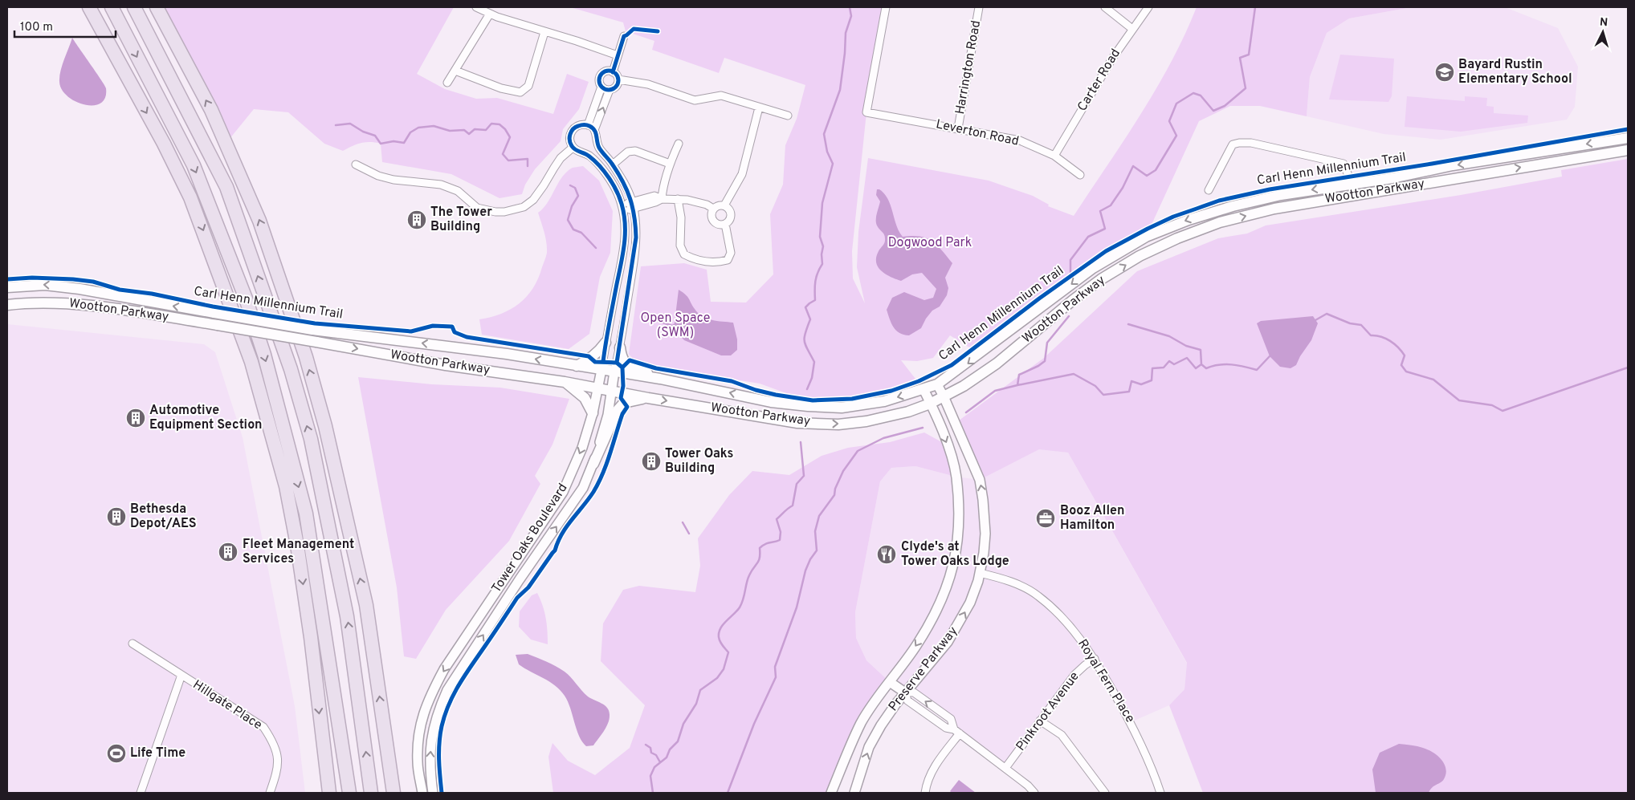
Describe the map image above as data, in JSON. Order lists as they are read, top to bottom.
{
  "streets": {
    "main road": ["Wootton Parkway"],
    "street": [
      "Harrington Road",
      "Carter Road",
      "Leverton Road",
      "Tower Oaks Boulevard",
      "Preserve Parkway",
      "Royal Fern Place",
      "Hillgate Place",
      "Pinkroot Avenue"
    ],
    "cycle path": ["Carl Henn Millennium Trail"]
  },
  "crossings": [
    ["Harrington Road", "Leverton Road"],
    ["Carter Road", "Leverton Road"],
    ["Wootton Parkway", "Tower Oaks Boulevard"],
    ["Wootton Parkway", "Preserve Parkway"],
    ["Preserve Parkway", "Royal Fern Place"],
    ["Royal Fern Place", "Pinkroot Avenue"]
  ],
  "parks": ["Dogwood Park", "Open Space (SWM)"],
  "places": {
    "school or university": ["Bayard Rustin Elementary School"],
    "building": [
      "The Tower Building",
      "Automotive Equipment Section",
      "Tower Oaks Building",
      "Bethesda Depot/AES",
      "Fleet Management Services"
    ],
    "office": ["Booz Allen Hamilton"],
    "restaurant": ["Clyde's at Tower Oaks Lodge"],
    "sports": ["Life Time"]
  },
  "scale_bar": "100 m",
  "north": "top"
}
